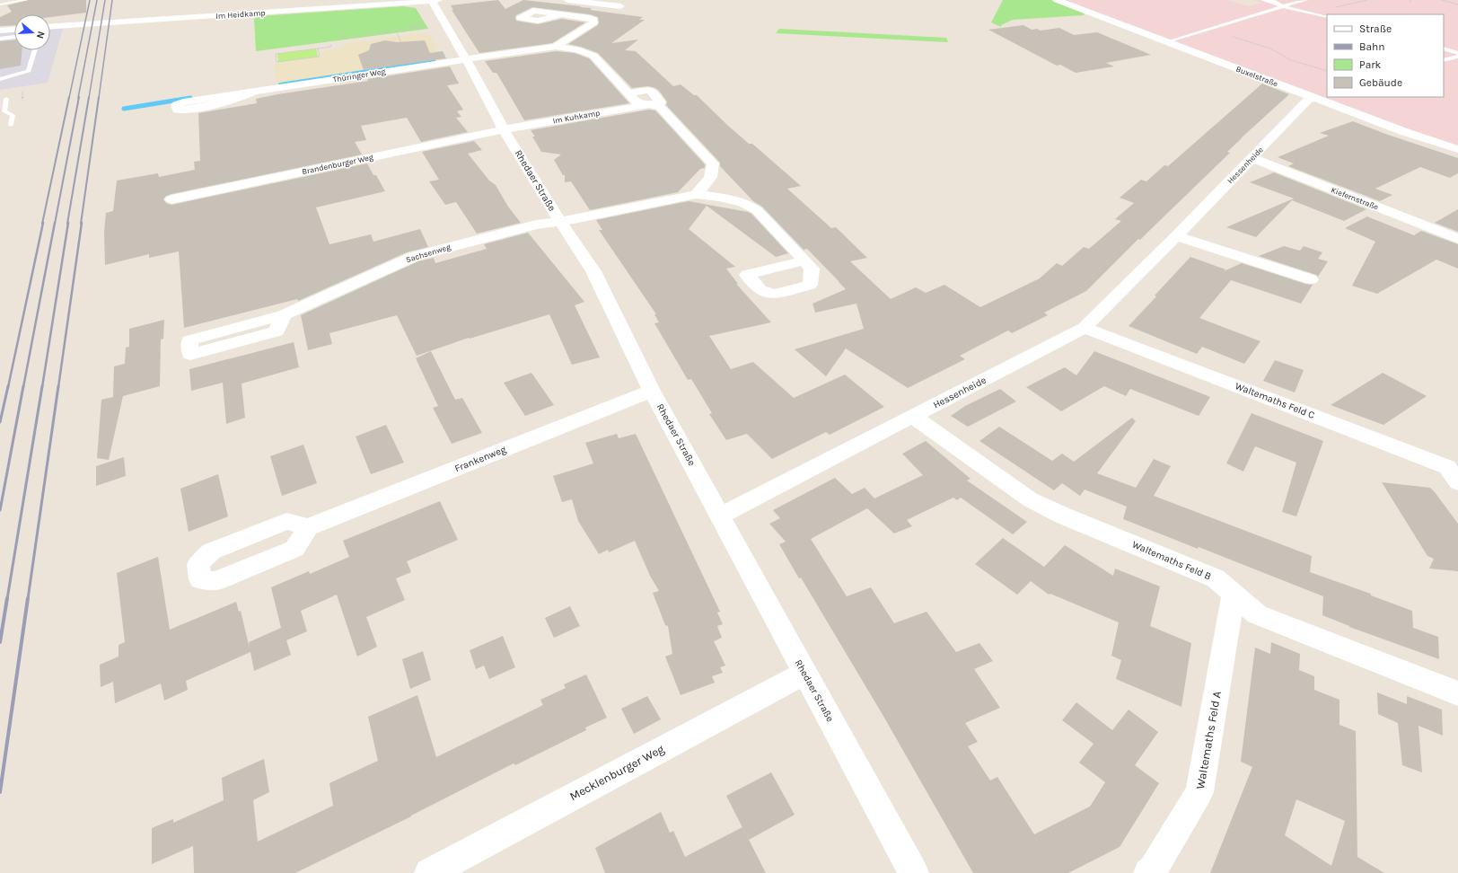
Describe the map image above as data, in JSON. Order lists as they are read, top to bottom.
{
  "streets": {
    "street": [
      "Im Heidkamp",
      "Thüringer Weg",
      "Buxelstraße",
      "Im Kuhkamp",
      "Brandenburger Weg",
      "Hessenheide",
      "Rhedaer Straße",
      "Kiefernstraße",
      "Sachsenweg",
      "Waltemaths Feld C",
      "Frankenweg",
      "Waltemaths Feld B",
      "Waltemaths Feld A",
      "Mecklenburger Weg"
    ]
  },
  "crossings": [
    ["Im Heidkamp", "Rhedaer Straße"],
    ["Thüringer Weg", "Im Kuhkamp"],
    ["Thüringer Weg", "Rhedaer Straße"],
    ["Buxelstraße", "Hessenheide"],
    ["Im Kuhkamp", "Brandenburger Weg"],
    ["Im Kuhkamp", "Rhedaer Straße"],
    ["Brandenburger Weg", "Rhedaer Straße"],
    ["Hessenheide", "Rhedaer Straße"],
    ["Hessenheide", "Kiefernstraße"],
    ["Hessenheide", "Waltemaths Feld C"],
    ["Hessenheide", "Waltemaths Feld B"],
    ["Rhedaer Straße", "Sachsenweg"],
    ["Rhedaer Straße", "Frankenweg"],
    ["Rhedaer Straße", "Mecklenburger Weg"],
    ["Waltemaths Feld B", "Waltemaths Feld A"]
  ],
  "legend": [
    "Straße",
    "Bahn",
    "Park",
    "Gebäude"
  ],
  "north": "right"
}
